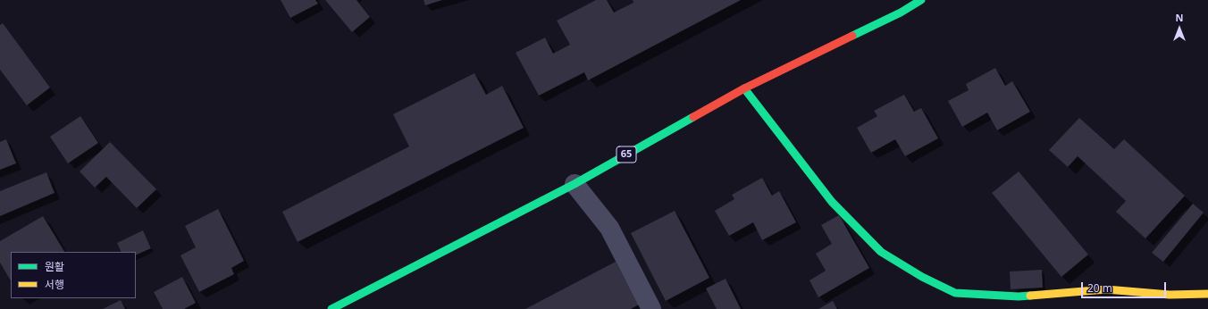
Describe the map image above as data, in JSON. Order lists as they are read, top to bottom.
{
  "streets": {
    "main road": ["65"]
  },
  "legend": ["원활", "서행"],
  "scale_bar": "20 m",
  "north": "top"
}
